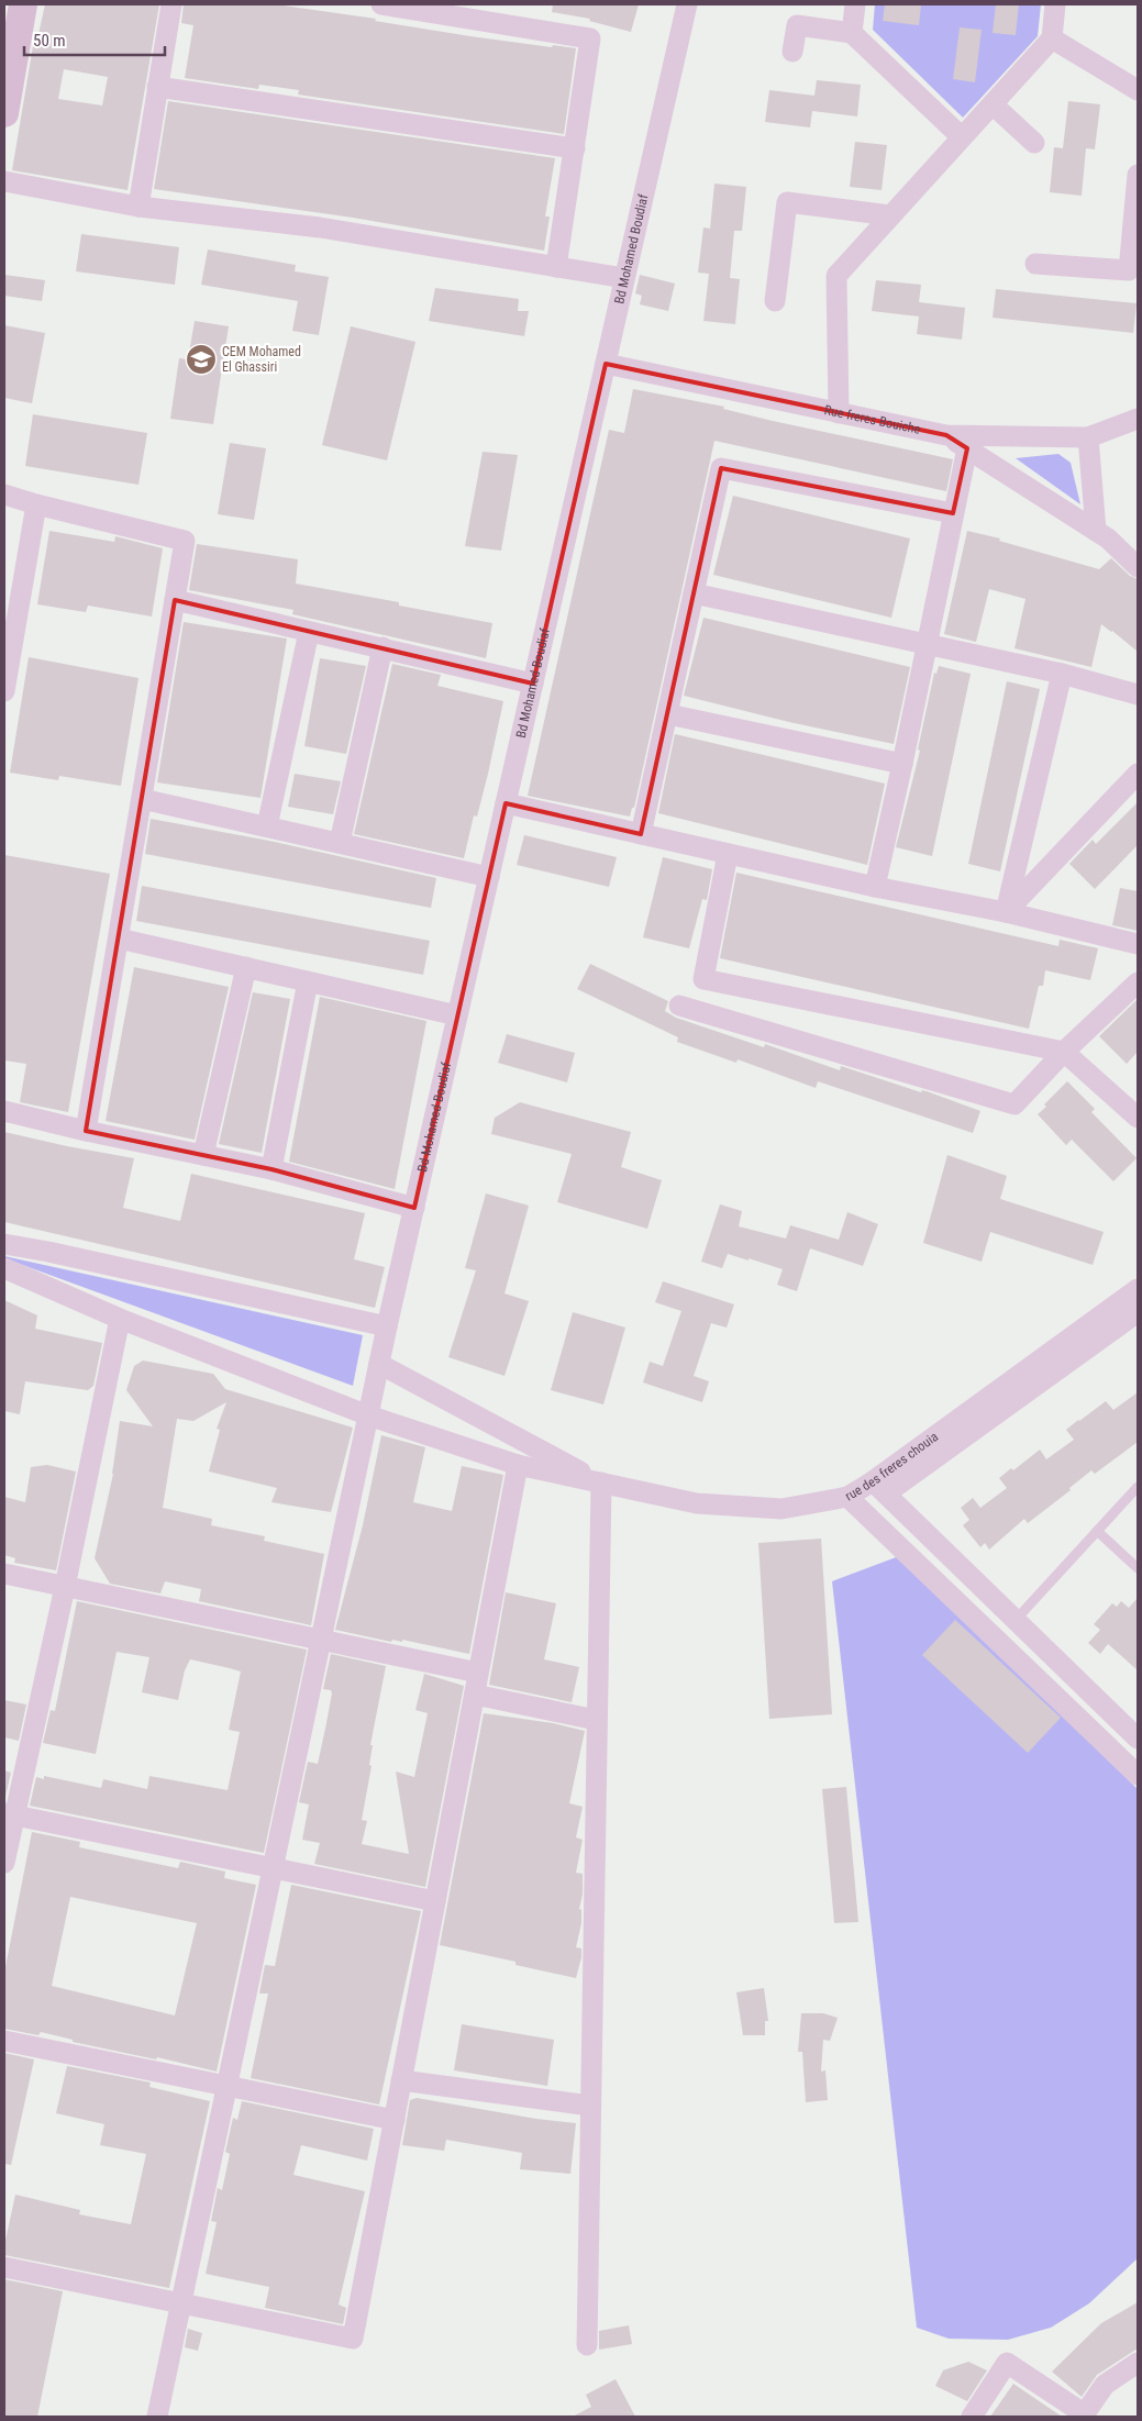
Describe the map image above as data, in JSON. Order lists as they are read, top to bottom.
{
  "streets": {
    "street": ["Bd Mohamed Boudiaf", "Rue freres Bouiche", "rue des freres chouia"]
  },
  "crossings": [
    ["Bd Mohamed Boudiaf", "Rue freres Bouiche"],
    ["Bd Mohamed Boudiaf", "rue des freres chouia"]
  ],
  "places": {
    "school or university": ["CEM Mohamed El Ghassiri"]
  },
  "scale_bar": "50 m"
}
